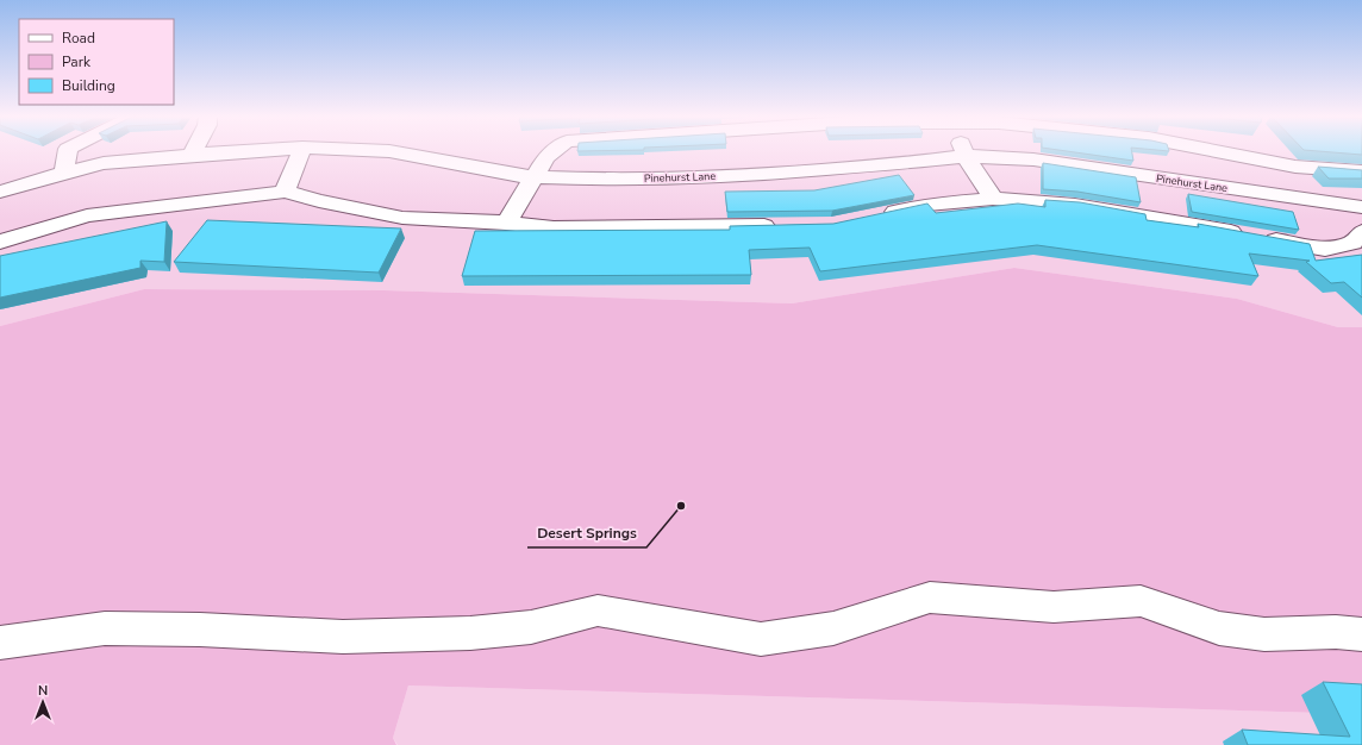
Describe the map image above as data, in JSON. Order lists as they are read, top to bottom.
{
  "streets": {
    "street": ["Pinehurst Lane"]
  },
  "places": ["Desert Springs"],
  "legend": ["Road", "Park", "Building"],
  "north": "top"
}
